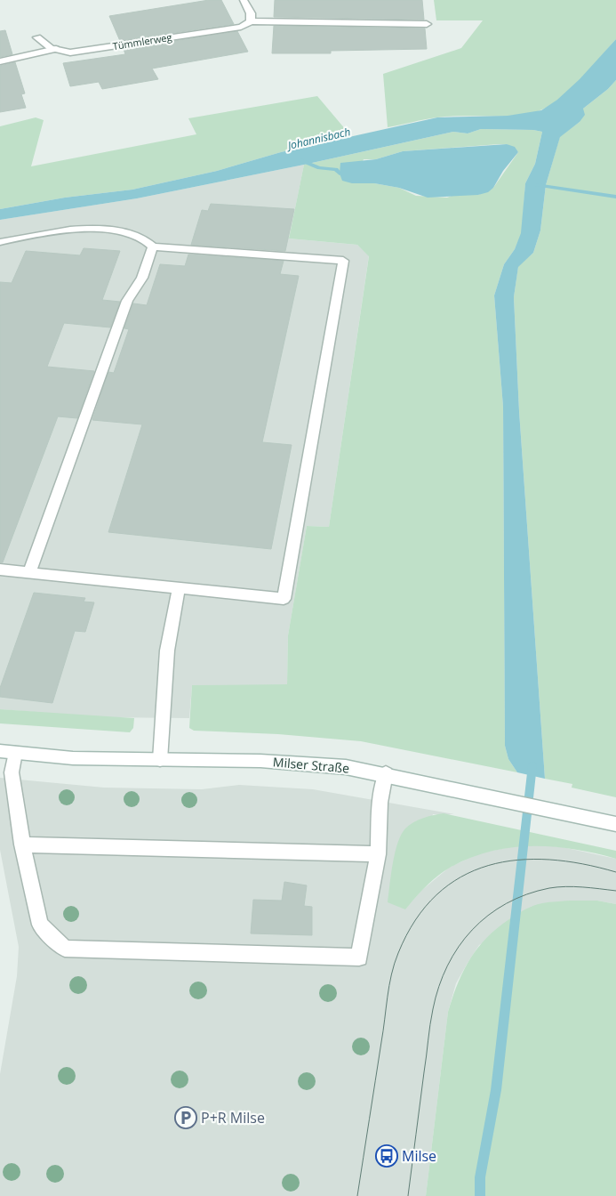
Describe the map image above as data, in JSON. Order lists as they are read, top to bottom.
{
  "streets": {
    "street": ["Tümmlerweg", "Milser Straße"]
  },
  "water": ["Johannisbach"],
  "places": {
    "parking": ["P+R Milse"],
    "bus stop": ["Milse"]
  }
}
